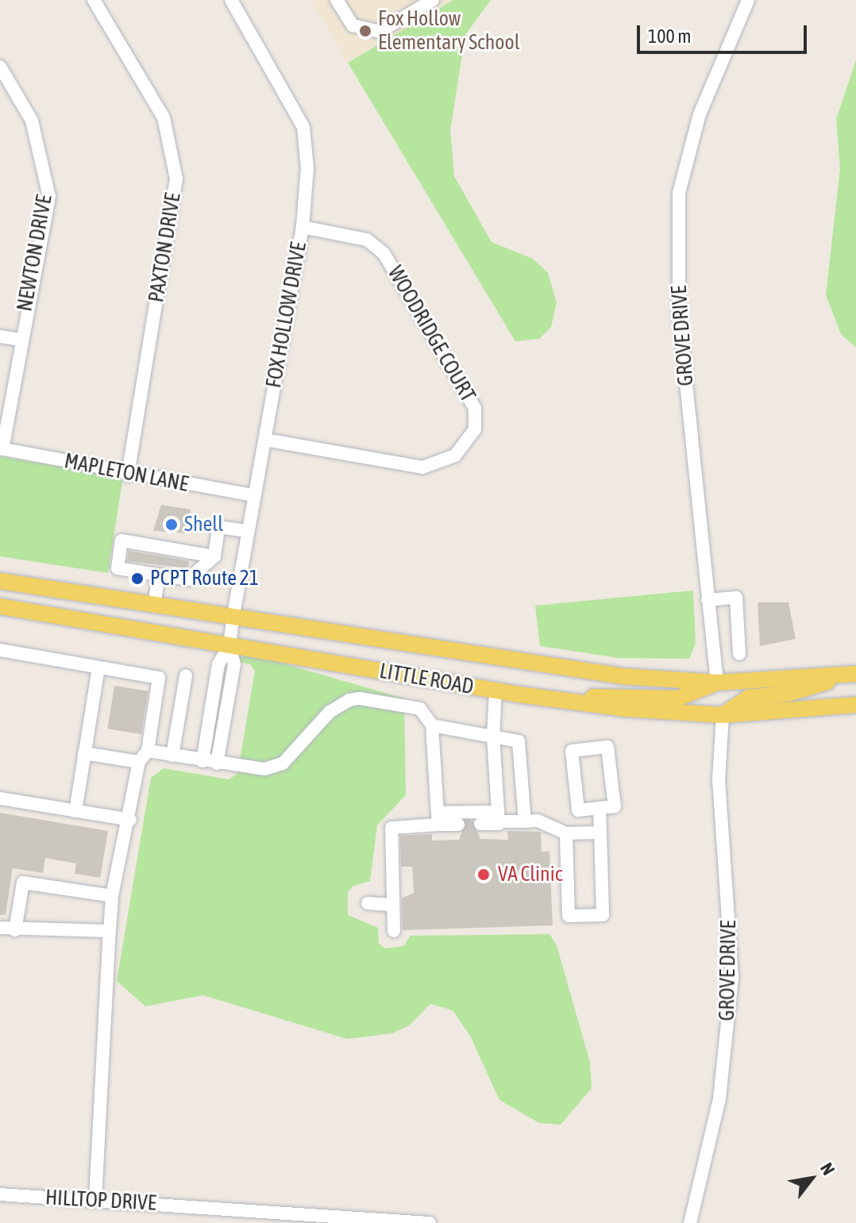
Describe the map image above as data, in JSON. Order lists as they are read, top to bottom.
{
  "streets": {
    "main road": ["LITTLE ROAD"],
    "street": [
      "PAXTON DRIVE",
      "NEWTON DRIVE",
      "FOX HOLLOW DRIVE",
      "WOODRIDGE COURT",
      "GROVE DRIVE",
      "MAPLETON LANE",
      "HILLTOP DRIVE"
    ]
  },
  "crossings": [
    ["PAXTON DRIVE", "MAPLETON LANE"],
    ["NEWTON DRIVE", "MAPLETON LANE"],
    ["FOX HOLLOW DRIVE", "WOODRIDGE COURT"],
    ["FOX HOLLOW DRIVE", "MAPLETON LANE"],
    ["FOX HOLLOW DRIVE", "LITTLE ROAD"],
    ["GROVE DRIVE", "LITTLE ROAD"]
  ],
  "places": [
    "Fox Hollow Elementary School",
    "Shell",
    "PCPT Route 21",
    "VA Clinic"
  ],
  "scale_bar": "100 m",
  "north": "top right"
}
